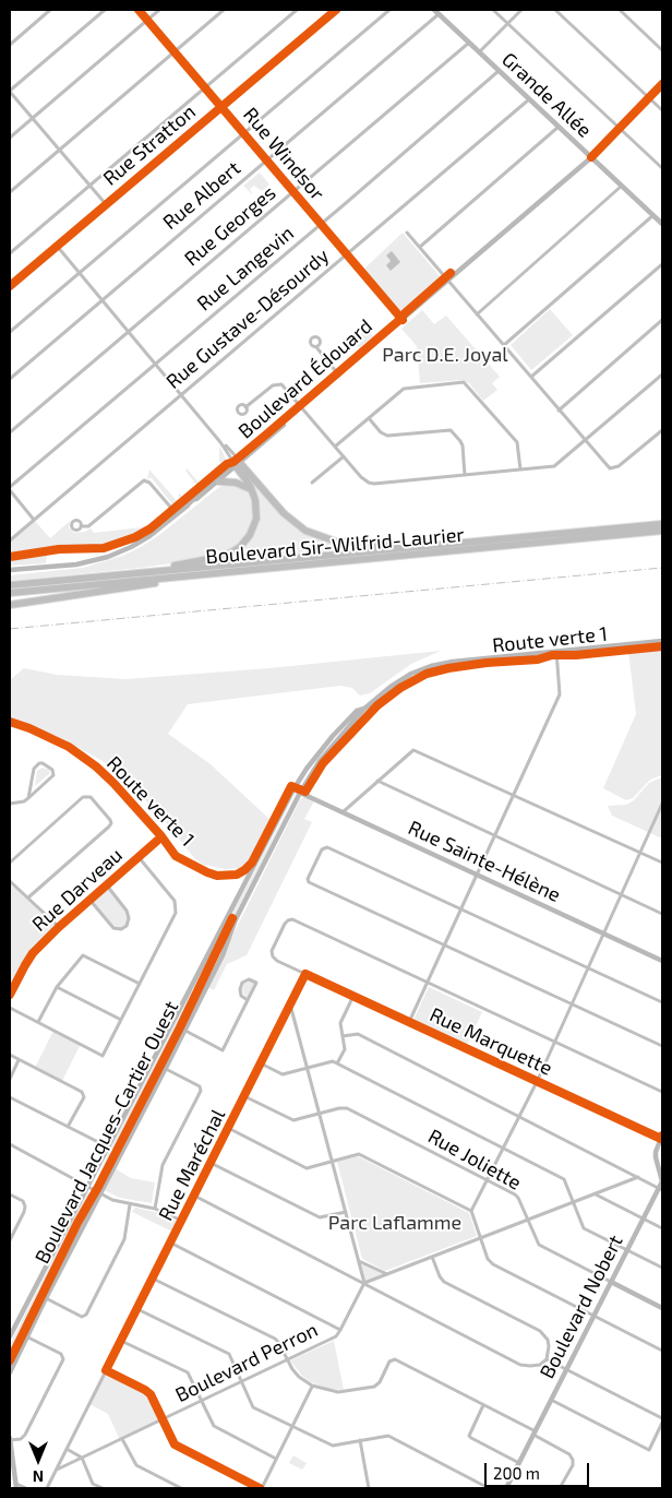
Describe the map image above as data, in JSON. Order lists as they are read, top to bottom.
{
  "streets": {
    "highway": ["Boulevard Sir-Wilfrid-Laurier"],
    "main road": [
      "Grande Allée",
      "Boulevard Édouard",
      "Rue Sainte-Hélène",
      "Boulevard Jacques-Cartier Ouest",
      "Rue Joliette",
      "Boulevard Nobert"
    ],
    "street": [
      "Rue Stratton",
      "Rue Windsor",
      "Rue Albert",
      "Rue Georges",
      "Rue Langevin",
      "Rue Gustave-Désourdy",
      "Rue Darveau",
      "Rue Marquette",
      "Rue Maréchal",
      "Boulevard Perron"
    ],
    "cycle path": ["Route verte 1"]
  },
  "crossings": [
    ["Grande Allée", "Rue Albert"],
    ["Grande Allée", "Rue Georges"],
    ["Grande Allée", "Rue Langevin"],
    ["Grande Allée", "Rue Gustave-Désourdy"],
    ["Grande Allée", "Boulevard Édouard"],
    ["Rue Stratton", "Rue Windsor"],
    ["Rue Windsor", "Rue Albert"],
    ["Rue Windsor", "Rue Georges"],
    ["Rue Windsor", "Rue Langevin"],
    ["Rue Windsor", "Rue Gustave-Désourdy"],
    ["Rue Windsor", "Boulevard Édouard"],
    ["Rue Sainte-Hélène", "Boulevard Jacques-Cartier Ouest"],
    ["Rue Marquette", "Rue Maréchal"],
    ["Rue Joliette", "Rue Maréchal"],
    ["Rue Joliette", "Boulevard Nobert"],
    ["Rue Maréchal", "Boulevard Perron"]
  ],
  "parks": ["Parc D.E. Joyal", "Parc Laflamme"],
  "scale_bar": "200 m",
  "north": "bottom"
}
